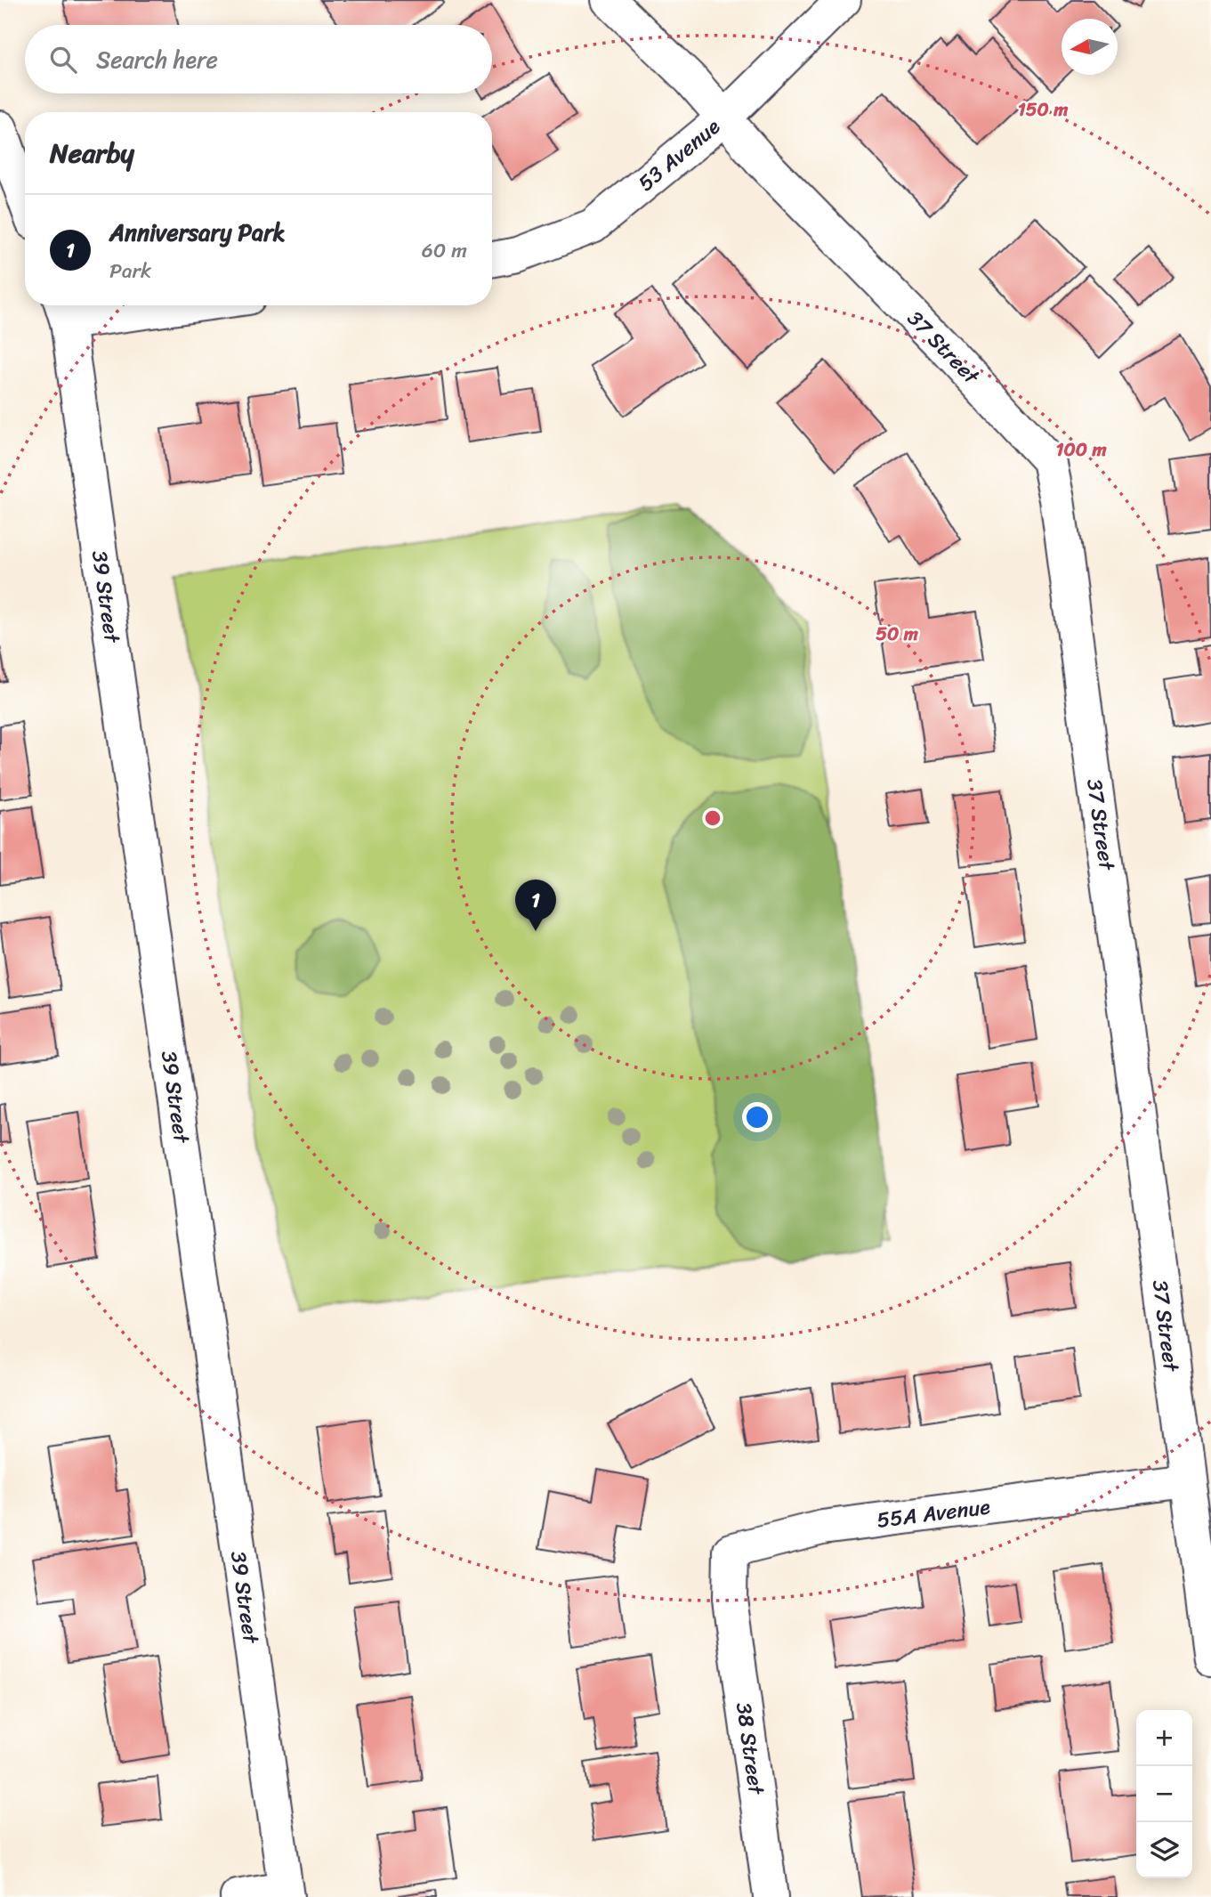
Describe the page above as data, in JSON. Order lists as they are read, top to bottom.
{
  "streets": {
    "street": [
      "53 Avenue",
      "37 Street",
      "39 Street",
      "55A Avenue",
      "38 Street"
    ]
  },
  "crossings": [
    ["53 Avenue", "37 Street"],
    ["37 Street", "55A Avenue"],
    ["55A Avenue", "38 Street"]
  ],
  "north": "left",
  "page": {
    "search": "Search here",
    "heading": "Nearby",
    "list": [
      {
        "mark": "1",
        "name": "Anniversary Park",
        "note": "Park",
        "value": "60 m"
      }
    ],
    "pins": "1",
    "map_buttons": ["+", "−"]
  },
  "rings": ["150 m", "100 m", "50 m"]
}
